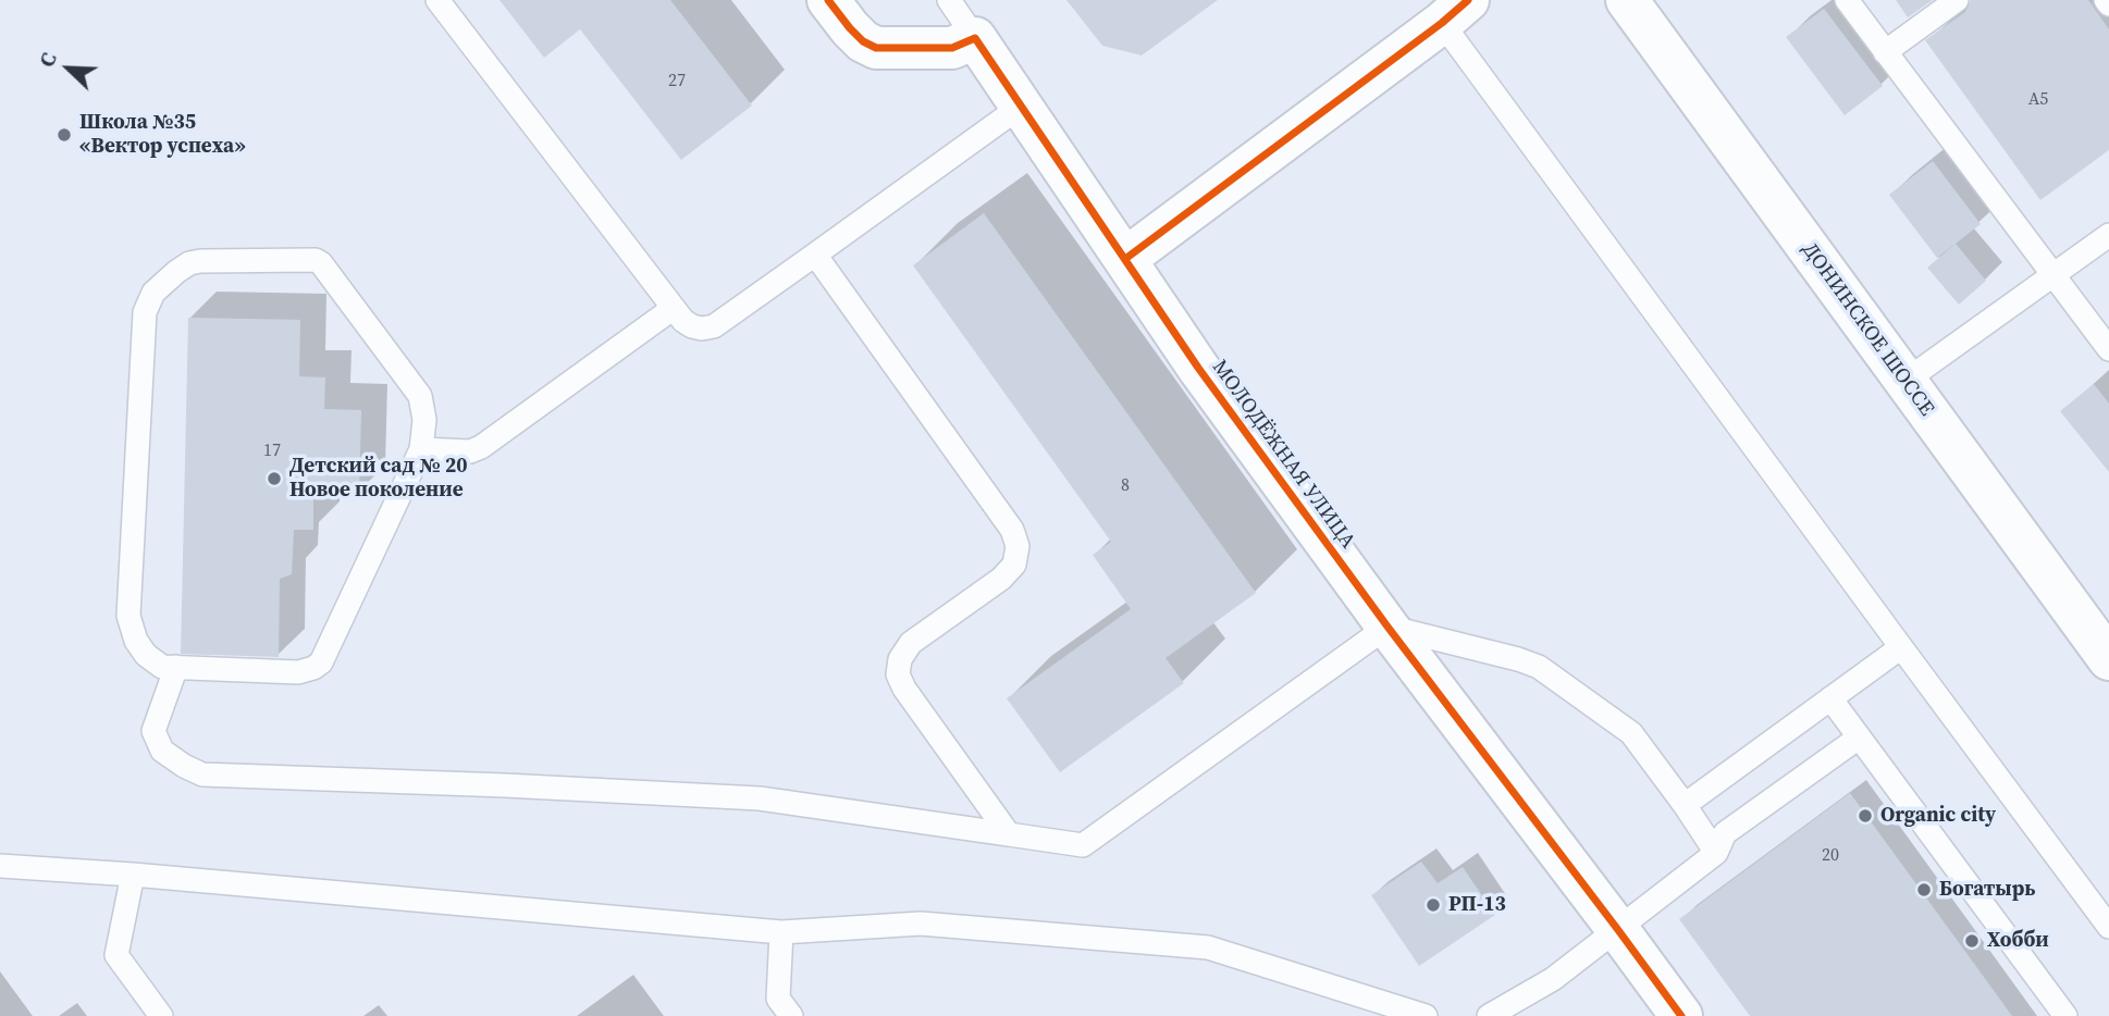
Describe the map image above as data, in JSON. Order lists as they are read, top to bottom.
{
  "streets": {
    "street": ["ДОНИНСКОЕ ШОССЕ", "МОЛОДЁЖНАЯ УЛИЦА"]
  },
  "places": [
    "Школа №35 «Вектор успеха»",
    "Детский сад № 20 Новое поколение",
    "Organic city",
    "Богатырь",
    "РП-13",
    "Хобби"
  ],
  "house_numbers": [
    "27",
    "А5",
    "17",
    "8",
    "20"
  ],
  "north": "top left"
}
